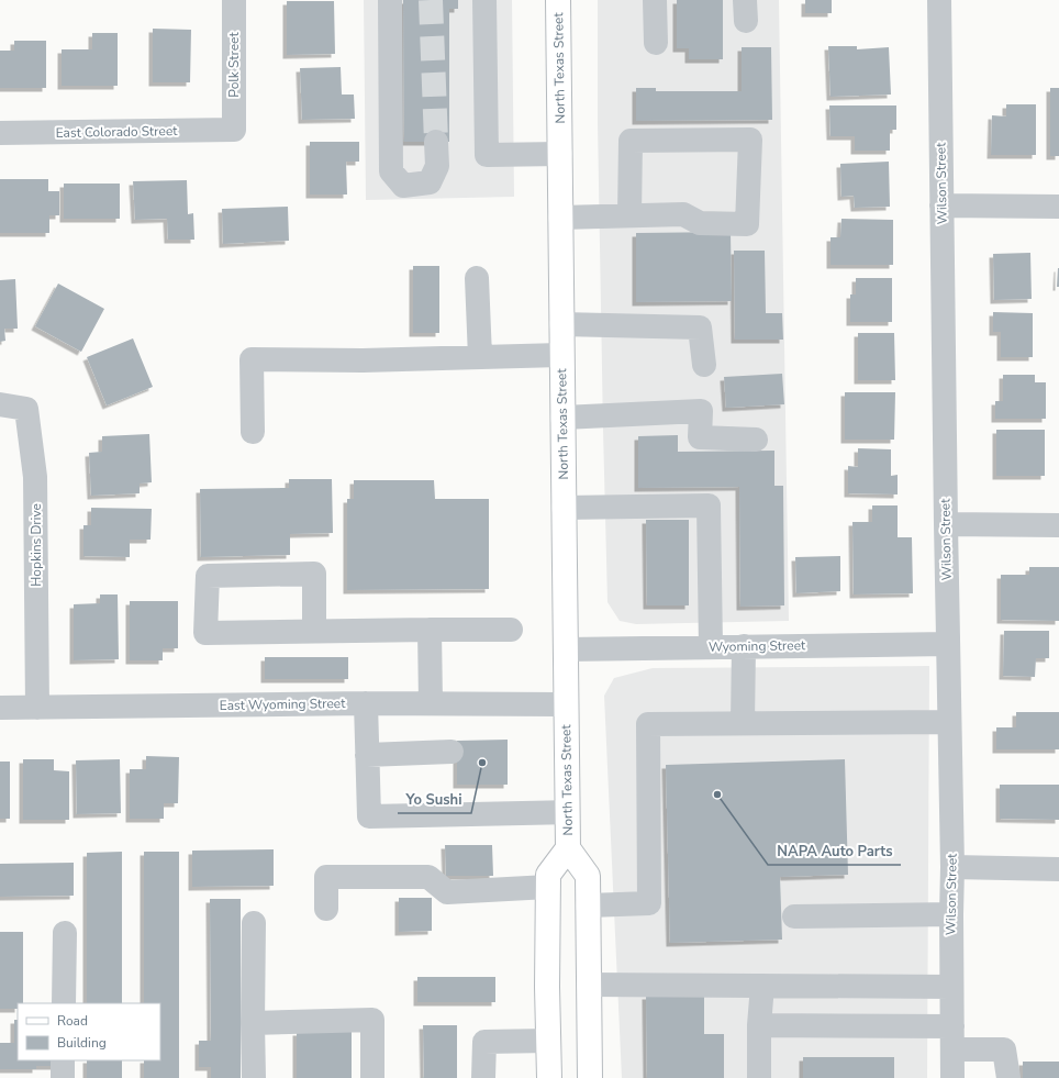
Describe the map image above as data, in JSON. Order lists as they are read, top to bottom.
{
  "streets": {
    "main road": ["North Texas Street"],
    "street": [
      "Polk Street",
      "East Colorado Street",
      "Wilson Street",
      "Hopkins Drive",
      "Wyoming Street",
      "East Wyoming Street"
    ]
  },
  "crossings": [
    ["Polk Street", "East Colorado Street"],
    ["North Texas Street", "Wyoming Street"],
    ["North Texas Street", "East Wyoming Street"],
    ["Wilson Street", "Wyoming Street"],
    ["Hopkins Drive", "East Wyoming Street"]
  ],
  "places": ["Yo Sushi", "NAPA Auto Parts"],
  "legend": ["Road", "Building"]
}
